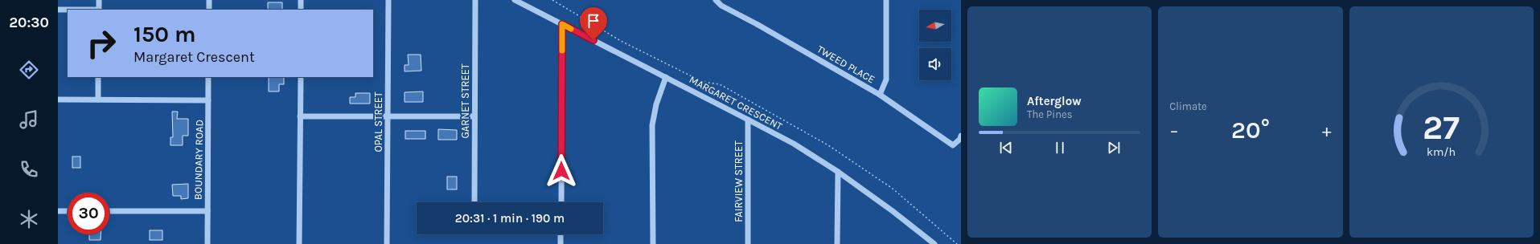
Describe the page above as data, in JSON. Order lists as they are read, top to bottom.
{
  "streets": {
    "street": [
      "TWEED PLACE",
      "GARNET STREET",
      "MARGARET CRESCENT",
      "OPAL STREET",
      "BOUNDARY ROAD",
      "FAIRVIEW STREET"
    ]
  },
  "crossings": [
    ["MARGARET CRESCENT", "FAIRVIEW STREET"]
  ],
  "north": "left",
  "page": {
    "tabs": "20:30",
    "tile": "Climate",
    "turn": ["150 m", "Margaret Crescent"],
    "song": ["Afterglow", "The Pines"],
    "heat": ["−", "20°", "+"],
    "limit": "30",
    "trip": "20:31 · 1 min · 190 m",
    "gauge": ["27", "km/h"]
  }
}
